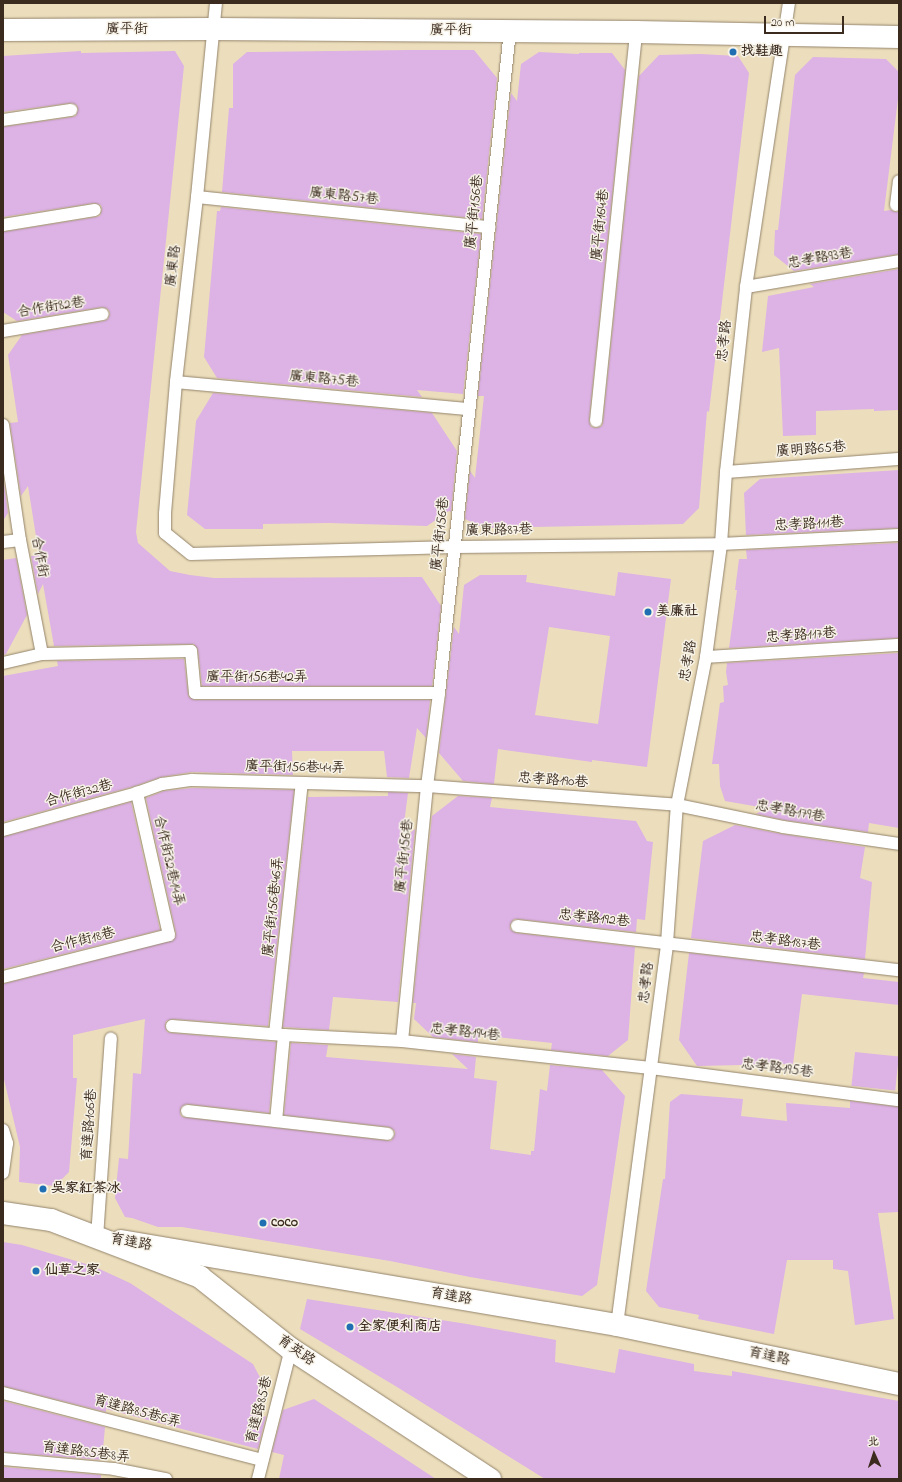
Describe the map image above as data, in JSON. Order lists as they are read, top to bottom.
{
  "streets": {
    "street": ["廣平街", "育達路", "育英路"],
    "lane": [
      "廣東路57巷",
      "廣平街156巷",
      "廣平街164巷",
      "忠孝路93巷",
      "廣東路",
      "合作街82巷",
      "忠孝路",
      "廣東路75巷",
      "廣明路65巷",
      "忠孝路111巷",
      "廣東路87巷",
      "合作街",
      "忠孝路117巷",
      "廣平街156巷42弄",
      "廣平街156巷44弄",
      "忠孝路190巷",
      "合作街32巷",
      "忠孝路179巷",
      "合作街32巷14弄",
      "廣平街156巷46弄",
      "忠孝路192巷",
      "合作街18巷",
      "忠孝路187巷",
      "忠孝路194巷",
      "忠孝路195巷",
      "育達路106巷",
      "育達路85巷",
      "育達路85巷6弄",
      "育達路85巷8弄"
    ]
  },
  "crossings": [
    ["廣平街", "廣平街156巷"],
    ["廣平街", "廣平街164巷"],
    ["廣平街", "廣東路"],
    ["廣平街", "忠孝路"],
    ["廣東路57巷", "廣平街156巷"],
    ["廣東路57巷", "廣東路"],
    ["廣平街156巷", "廣東路75巷"],
    ["廣平街156巷", "廣東路87巷"],
    ["廣平街156巷", "廣平街156巷42弄"],
    ["廣平街156巷", "廣平街156巷44弄"],
    ["廣平街156巷", "忠孝路190巷"],
    ["廣平街156巷", "忠孝路194巷"],
    ["忠孝路93巷", "忠孝路"],
    ["廣東路", "廣東路75巷"],
    ["廣東路", "廣東路87巷"],
    ["忠孝路", "廣明路65巷"],
    ["忠孝路", "忠孝路111巷"],
    ["忠孝路", "廣東路87巷"],
    ["忠孝路", "忠孝路117巷"],
    ["忠孝路", "忠孝路190巷"],
    ["忠孝路", "忠孝路179巷"],
    ["忠孝路", "忠孝路192巷"],
    ["忠孝路", "忠孝路187巷"],
    ["忠孝路", "忠孝路194巷"],
    ["忠孝路", "忠孝路195巷"],
    ["忠孝路", "育達路"],
    ["忠孝路111巷", "廣東路87巷"],
    ["合作街", "廣平街156巷42弄"],
    ["廣平街156巷44弄", "忠孝路190巷"],
    ["廣平街156巷44弄", "合作街32巷"],
    ["廣平街156巷44弄", "廣平街156巷46弄"],
    ["忠孝路190巷", "忠孝路179巷"],
    ["合作街32巷", "合作街32巷14弄"],
    ["合作街32巷14弄", "合作街18巷"],
    ["廣平街156巷46弄", "忠孝路194巷"],
    ["忠孝路192巷", "忠孝路187巷"],
    ["忠孝路194巷", "忠孝路195巷"],
    ["育達路106巷", "育達路"],
    ["育達路106巷", "育英路"],
    ["育達路", "育英路"],
    ["育英路", "育達路85巷"],
    ["育達路85巷", "育達路85巷6弄"]
  ],
  "places": [
    "找鞋趣",
    "美廉社",
    "吳家紅茶冰",
    "coco",
    "仙草之家",
    "全家便利商店"
  ],
  "scale_bar": "20 m",
  "north": "top"
}
